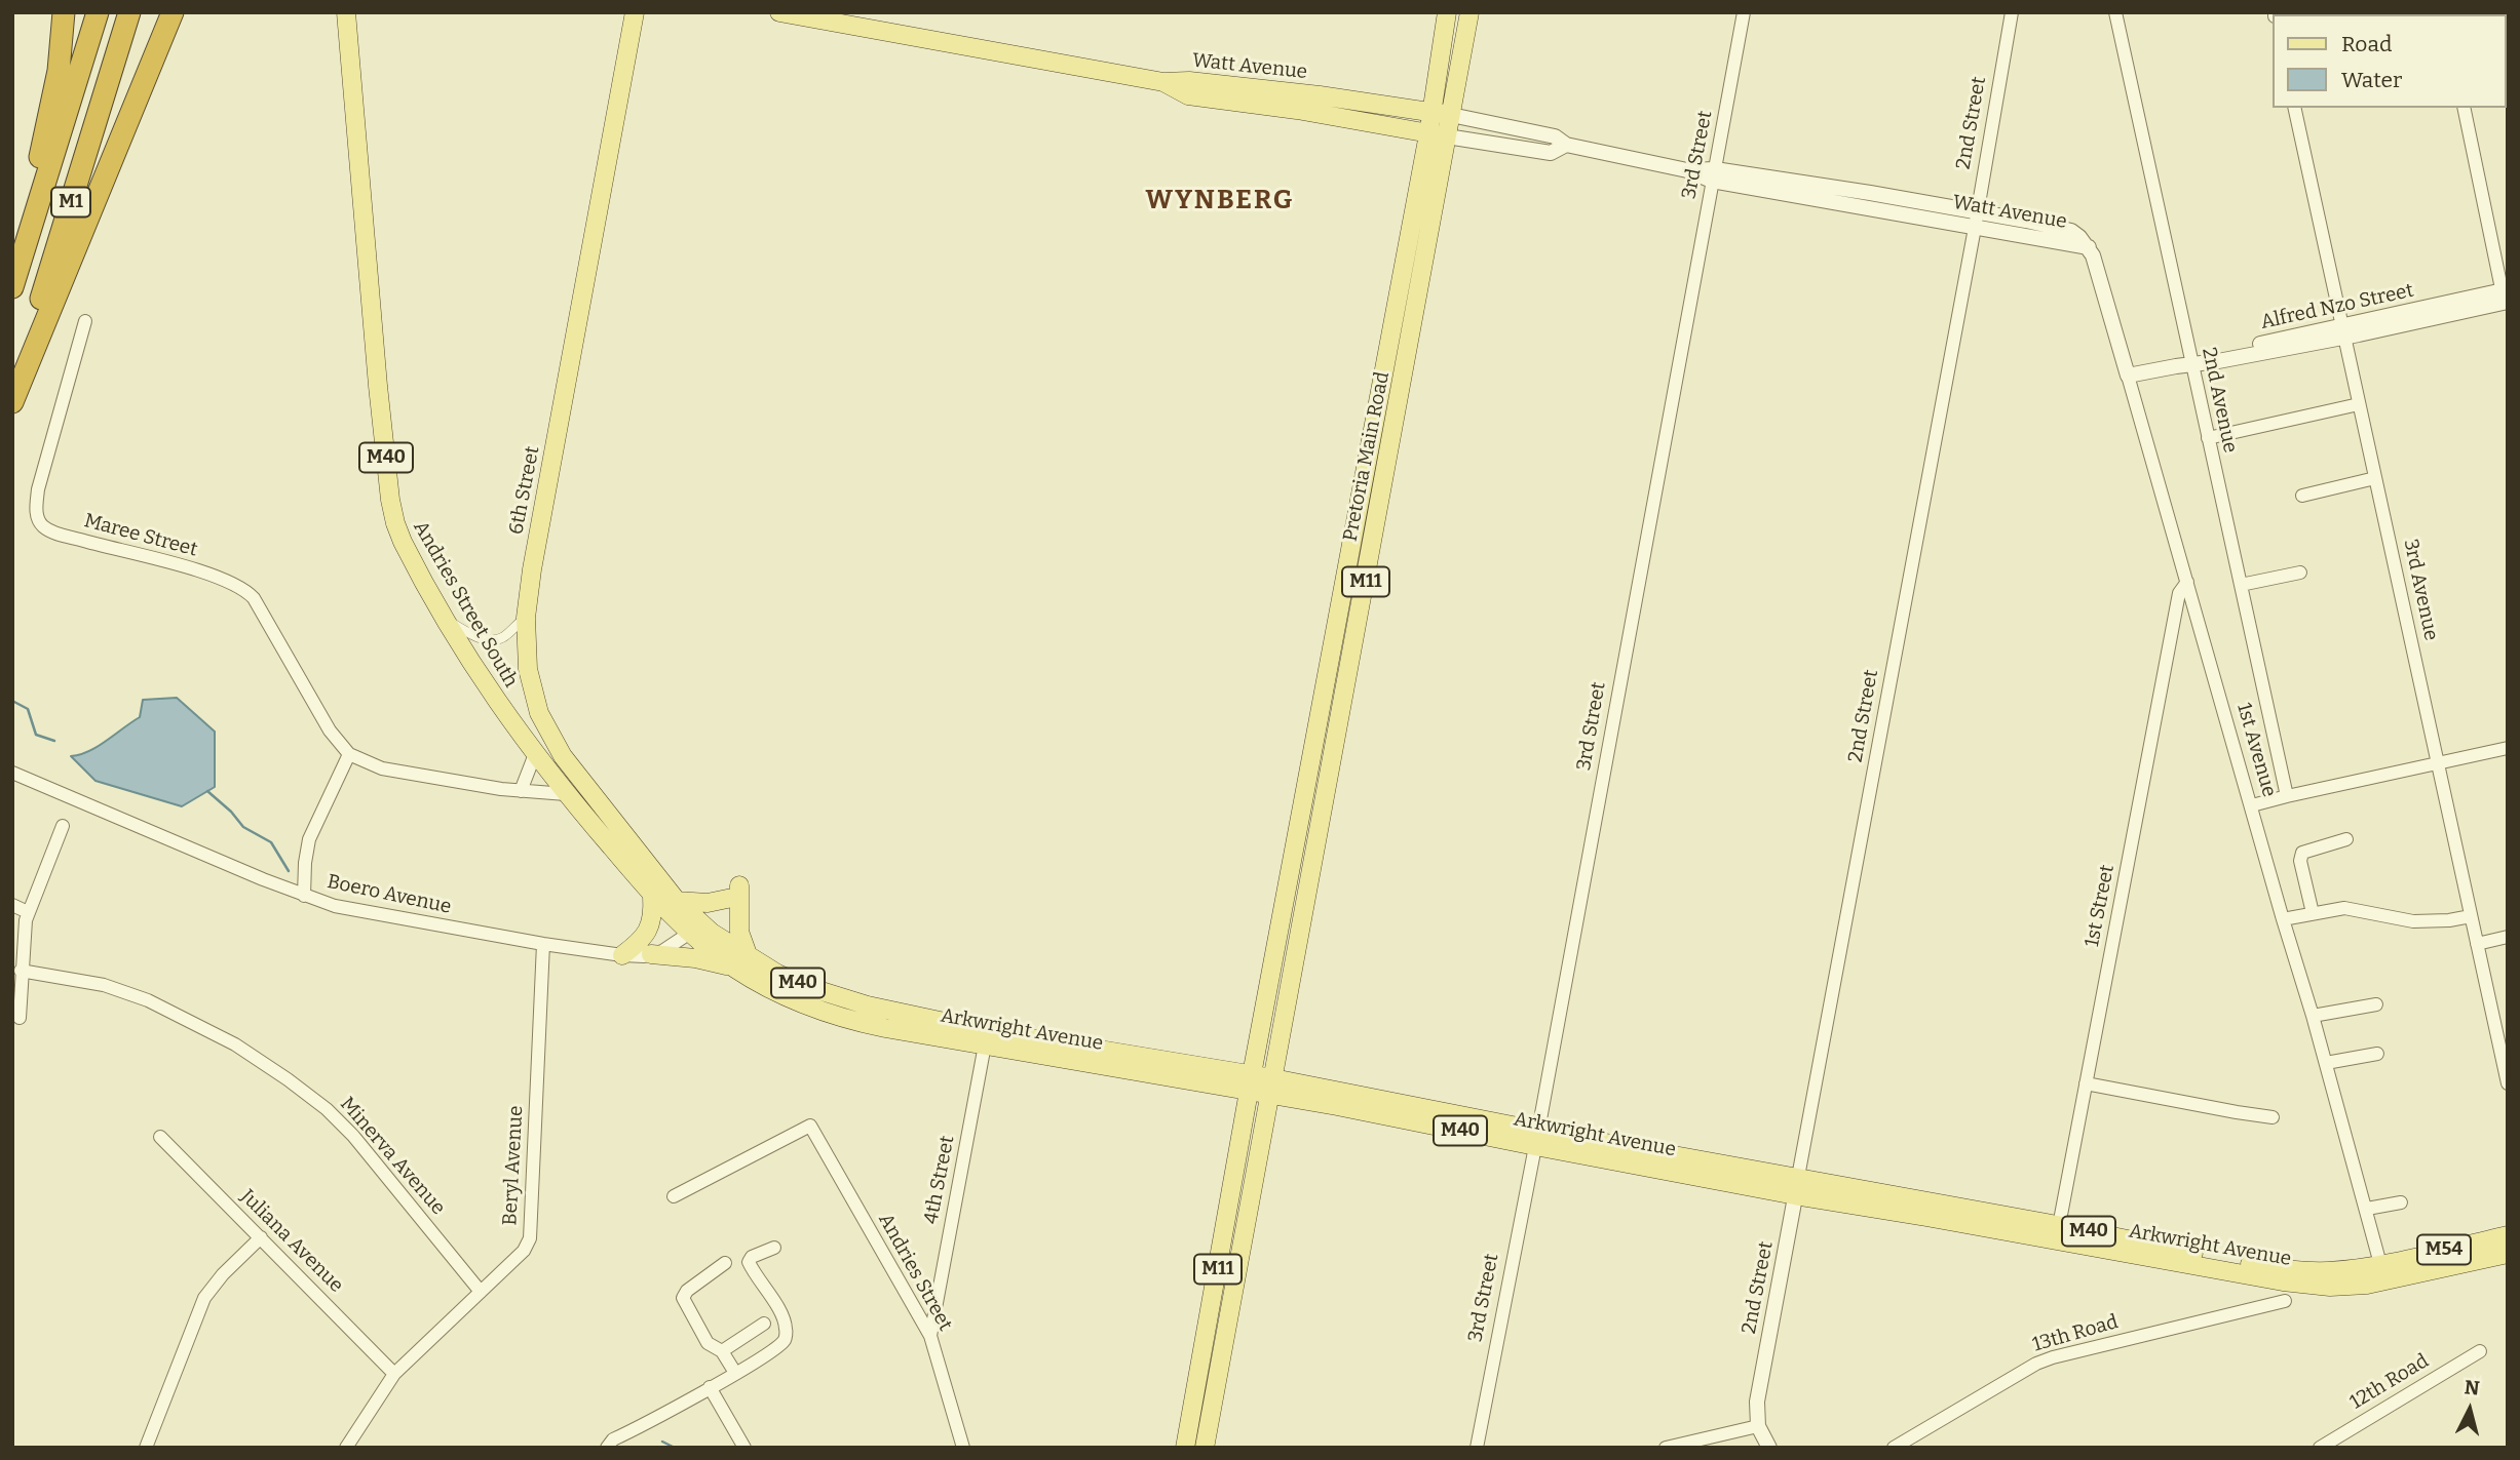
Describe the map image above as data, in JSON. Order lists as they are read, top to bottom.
{
  "streets": {
    "highway": ["M1"],
    "main road": [
      "Watt Avenue",
      "Pretoria Main Road",
      "M40",
      "6th Street",
      "M11",
      "Andries Street South",
      "Arkwright Avenue",
      "M54"
    ],
    "street": [
      "2nd Street",
      "3rd Street",
      "Alfred Nzo Street",
      "2nd Avenue",
      "Maree Street",
      "3rd Avenue",
      "1st Avenue",
      "Boero Avenue",
      "1st Street",
      "Minerva Avenue",
      "Beryl Avenue",
      "4th Street",
      "Juliana Avenue",
      "Andries Street",
      "13th Road",
      "12th Road"
    ]
  },
  "crossings": [
    ["Watt Avenue", "2nd Street"],
    ["Watt Avenue", "3rd Street"],
    ["Watt Avenue", "Pretoria Main Road"],
    ["Watt Avenue", "1st Avenue"],
    ["2nd Street", "Arkwright Avenue"],
    ["3rd Street", "Arkwright Avenue"],
    ["Alfred Nzo Street", "2nd Avenue"],
    ["Alfred Nzo Street", "3rd Avenue"],
    ["Alfred Nzo Street", "1st Avenue"],
    ["Pretoria Main Road", "M11"],
    ["Pretoria Main Road", "Arkwright Avenue"],
    ["6th Street", "Andries Street South"],
    ["6th Street", "Boero Avenue"],
    ["6th Street", "Arkwright Avenue"],
    ["Maree Street", "Andries Street South"],
    ["M11", "Arkwright Avenue"],
    ["Andries Street South", "Boero Avenue"],
    ["Andries Street South", "Arkwright Avenue"],
    ["1st Avenue", "1st Street"],
    ["1st Avenue", "Arkwright Avenue"],
    ["1st Avenue", "M54"],
    ["Boero Avenue", "Arkwright Avenue"],
    ["Boero Avenue", "Beryl Avenue"],
    ["1st Street", "Arkwright Avenue"],
    ["Arkwright Avenue", "4th Street"],
    ["Arkwright Avenue", "M54"],
    ["Minerva Avenue", "Beryl Avenue"],
    ["Beryl Avenue", "Juliana Avenue"],
    ["4th Street", "Andries Street"]
  ],
  "districts": ["WYNBERG"],
  "legend": ["Road", "Water"],
  "north": "top"
}
